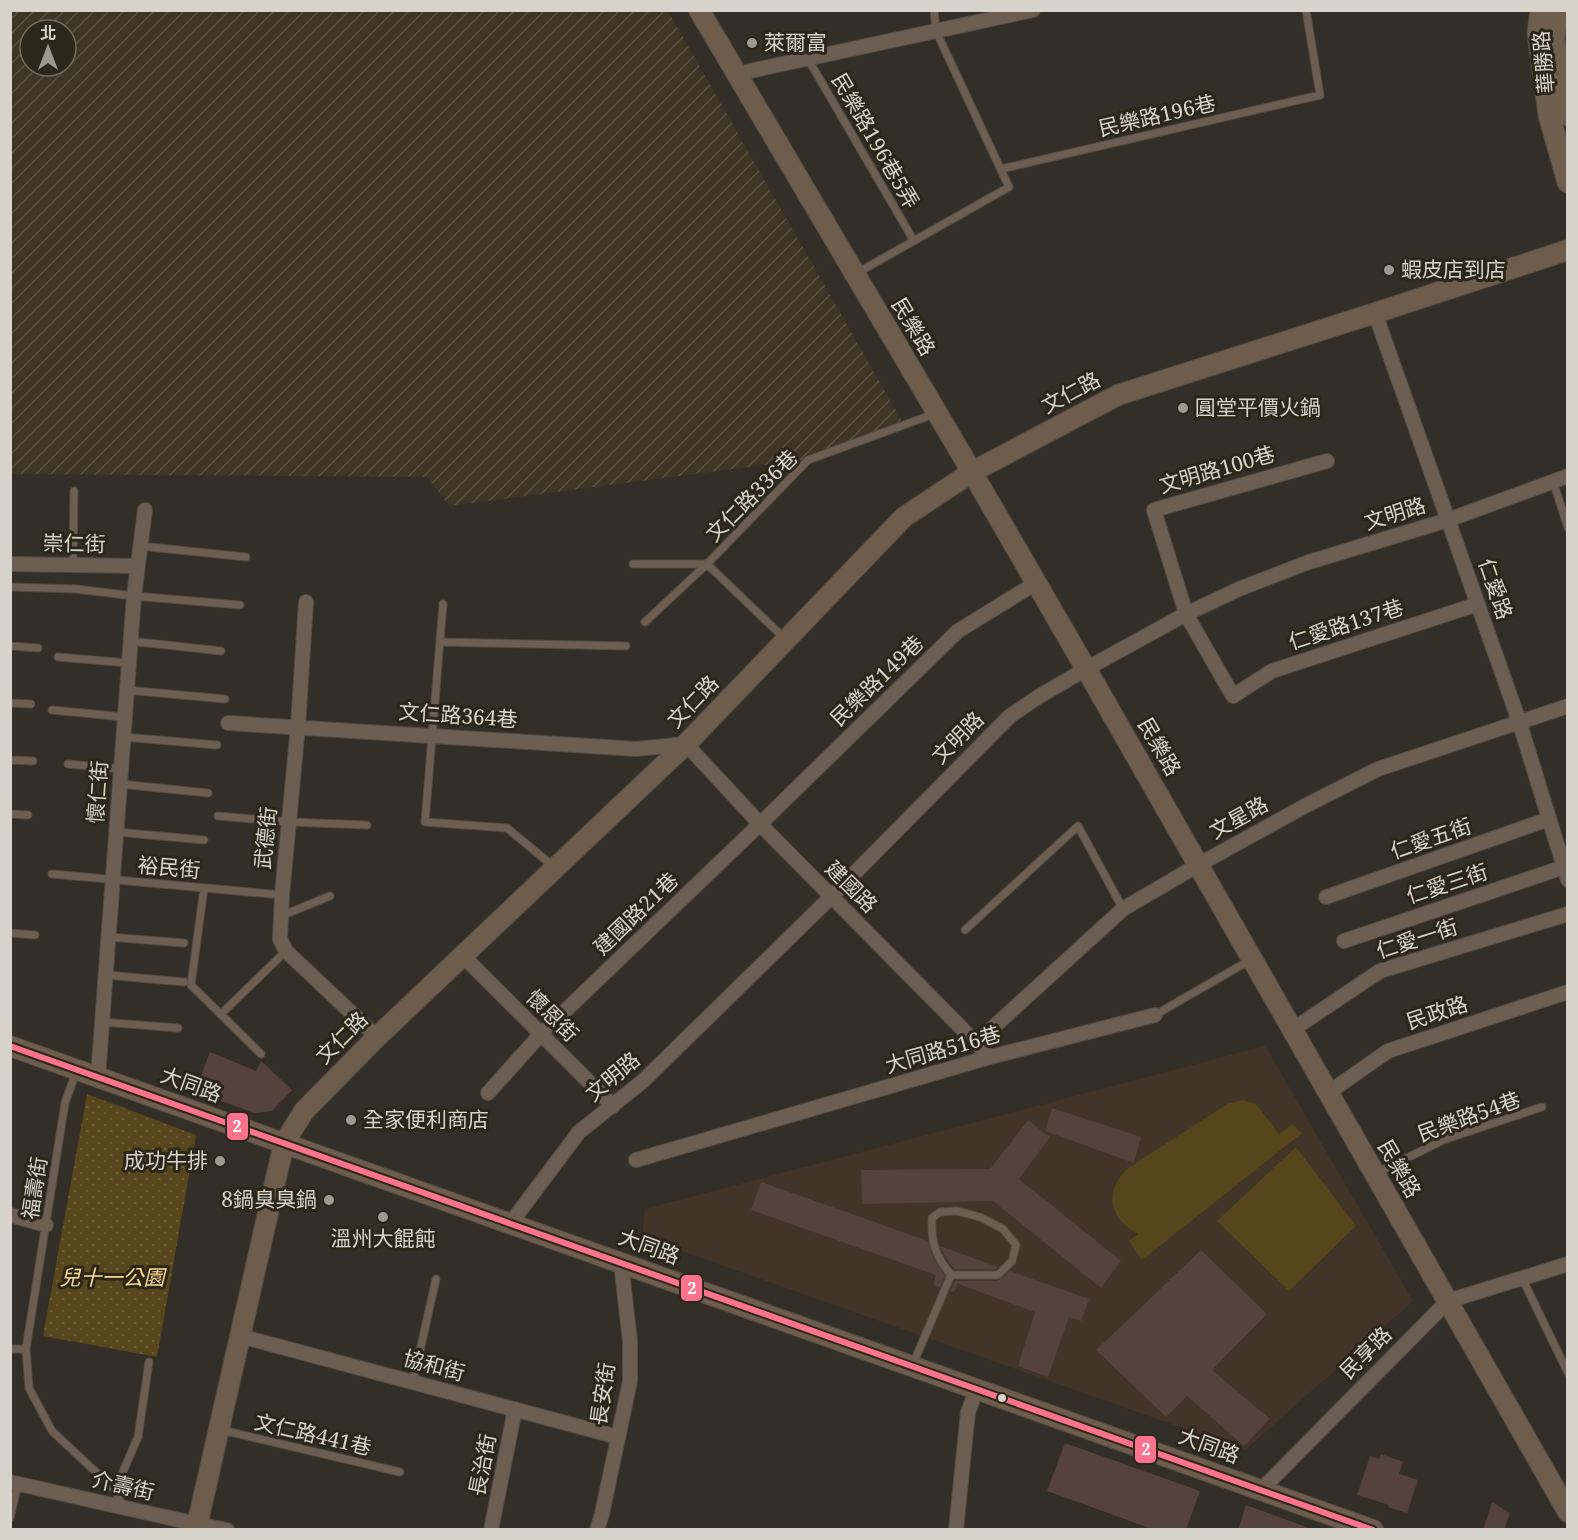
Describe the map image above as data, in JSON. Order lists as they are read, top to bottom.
{
  "streets": {
    "main road": [
      "華勝路",
      "民樂路",
      "文仁路",
      "大同路"
    ],
    "street": [
      "文明路100巷",
      "文明路",
      "崇仁街",
      "仁愛路",
      "仁愛路137巷",
      "民樂路149巷",
      "文仁路364巷",
      "懷仁街",
      "文星路",
      "武德街",
      "仁愛五街",
      "仁愛三街",
      "建國路",
      "建國路21巷",
      "仁愛一街",
      "民政路",
      "懷恩街",
      "大同路516巷",
      "民享路",
      "協和街",
      "長安街",
      "長治街",
      "介壽街"
    ],
    "lane": [
      "民樂路196巷",
      "民樂路196巷5弄",
      "文仁路336巷",
      "裕民街",
      "民樂路54巷",
      "福壽街",
      "文仁路441巷"
    ]
  },
  "crossings": [
    ["民樂路", "文仁路"],
    ["民樂路", "文仁路336巷"],
    ["民樂路", "文明路"],
    ["民樂路", "民樂路149巷"],
    ["民樂路", "文星路"],
    ["民樂路", "仁愛一街"],
    ["民樂路", "民政路"],
    ["民樂路", "大同路516巷"],
    ["民樂路", "民樂路54巷"],
    ["民樂路", "民享路"],
    ["文仁路", "仁愛路"],
    ["文仁路", "文仁路364巷"],
    ["文仁路", "建國路"],
    ["文仁路", "懷恩街"],
    ["文仁路", "大同路"],
    ["文仁路", "協和街"],
    ["文仁路", "文仁路441巷"],
    ["文仁路", "介壽街"],
    ["文明路100巷", "文明路"],
    ["文明路100巷", "仁愛路137巷"],
    ["文明路", "仁愛路"],
    ["文明路", "仁愛路137巷"],
    ["文明路", "建國路"],
    ["文明路", "懷恩街"],
    ["文明路", "大同路"],
    ["崇仁街", "懷仁街"],
    ["仁愛路", "仁愛路137巷"],
    ["仁愛路", "文星路"],
    ["仁愛路", "仁愛五街"],
    ["仁愛路", "仁愛三街"],
    ["民樂路149巷", "建國路"],
    ["民樂路149巷", "建國路21巷"],
    ["文仁路364巷", "武德街"],
    ["文仁路364巷", "建國路"],
    ["懷仁街", "裕民街"],
    ["懷仁街", "大同路"],
    ["文星路", "建國路"],
    ["武德街", "裕民街"],
    ["建國路", "建國路21巷"],
    ["建國路", "大同路516巷"],
    ["建國路21巷", "懷恩街"],
    ["大同路", "福壽街"],
    ["大同路", "民享路"],
    ["大同路", "長安街"],
    ["福壽街", "介壽街"],
    ["協和街", "長安街"],
    ["協和街", "長治街"]
  ],
  "parks": ["兒十一公園"],
  "places": [
    "萊爾富",
    "蝦皮店到店",
    "圓堂平價火鍋",
    "全家便利商店",
    "成功牛排",
    "8鍋臭臭鍋",
    "溫州大餛飩"
  ],
  "lines": ["transit line 2"],
  "north": "top"
}
